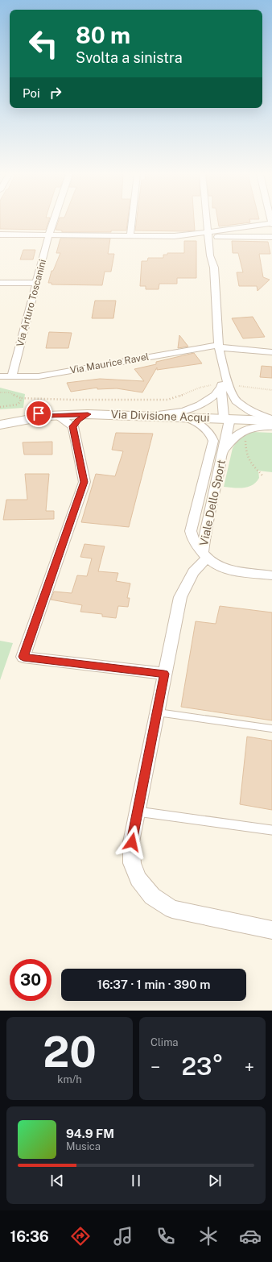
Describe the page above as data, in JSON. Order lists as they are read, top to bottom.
{
  "streets": {
    "main road": ["Via Divisione Acqui"],
    "street": ["Via Arturo Toscanini", "Via Maurice Ravel", "Viale Dello Sport"]
  },
  "crossings": [
    ["Via Arturo Toscanini", "Via Maurice Ravel"],
    ["Via Maurice Ravel", "Viale Dello Sport"],
    ["Via Divisione Acqui", "Viale Dello Sport"]
  ],
  "page": {
    "turn": ["80 m", "Svolta a sinistra"],
    "then": "Poi",
    "limit": "30",
    "trip": "16:37 · 1 min · 390 m",
    "tile": [
      ["20", "km/h"],
      "Clima"
    ],
    "heat": ["−", "23°", "+"],
    "song": ["94.9 FM", "Musica"],
    "tabs": "16:36"
  }
}
